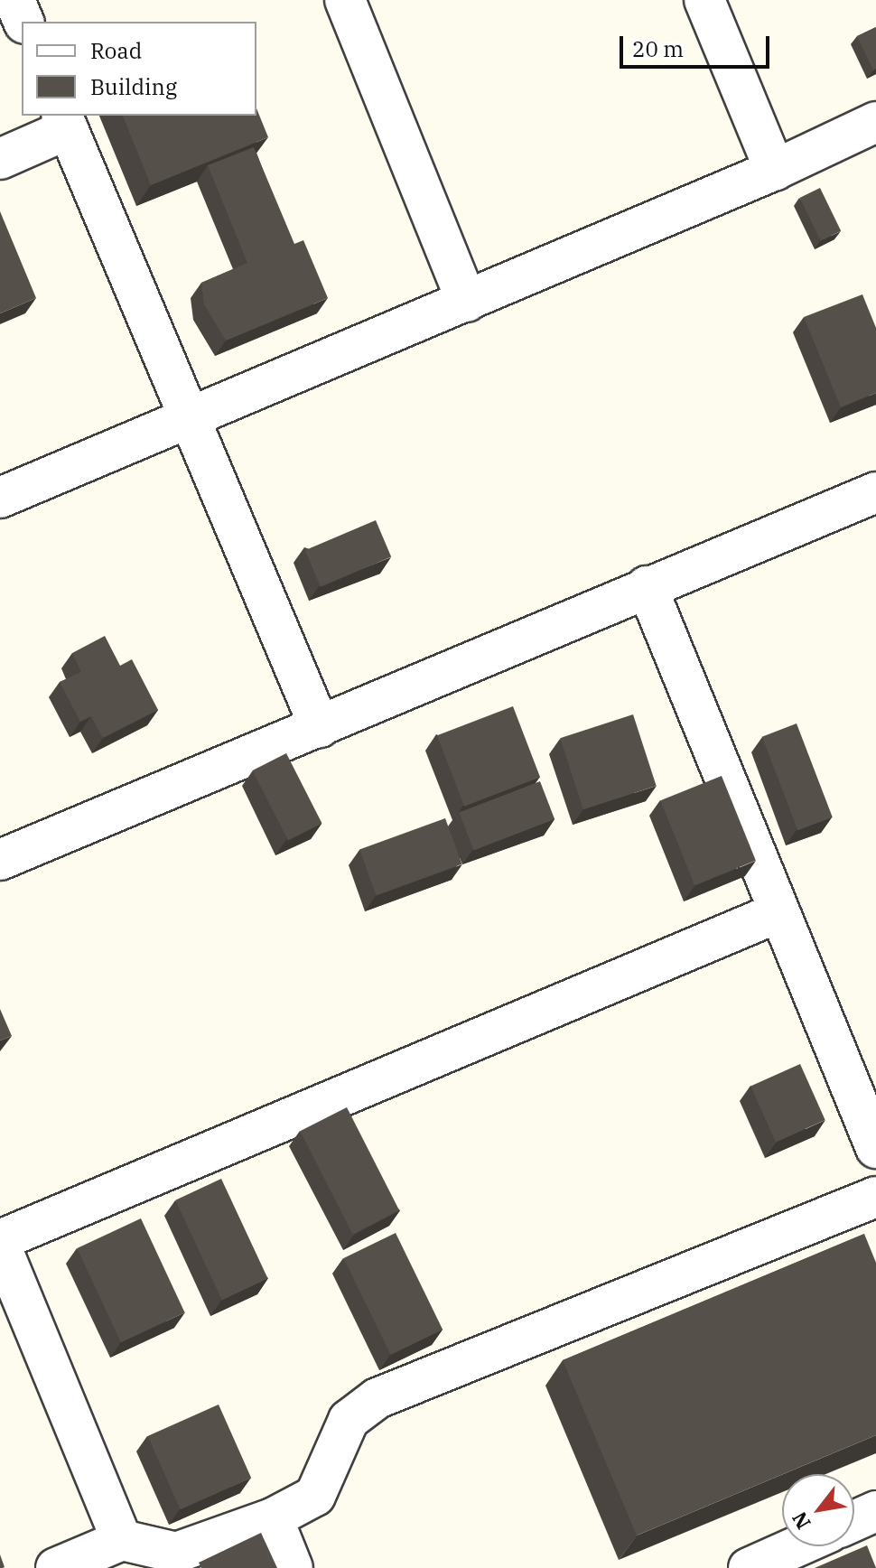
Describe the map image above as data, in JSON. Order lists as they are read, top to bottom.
{
  "legend": ["Road", "Building"],
  "scale_bar": "20 m",
  "north": "bottom left"
}
